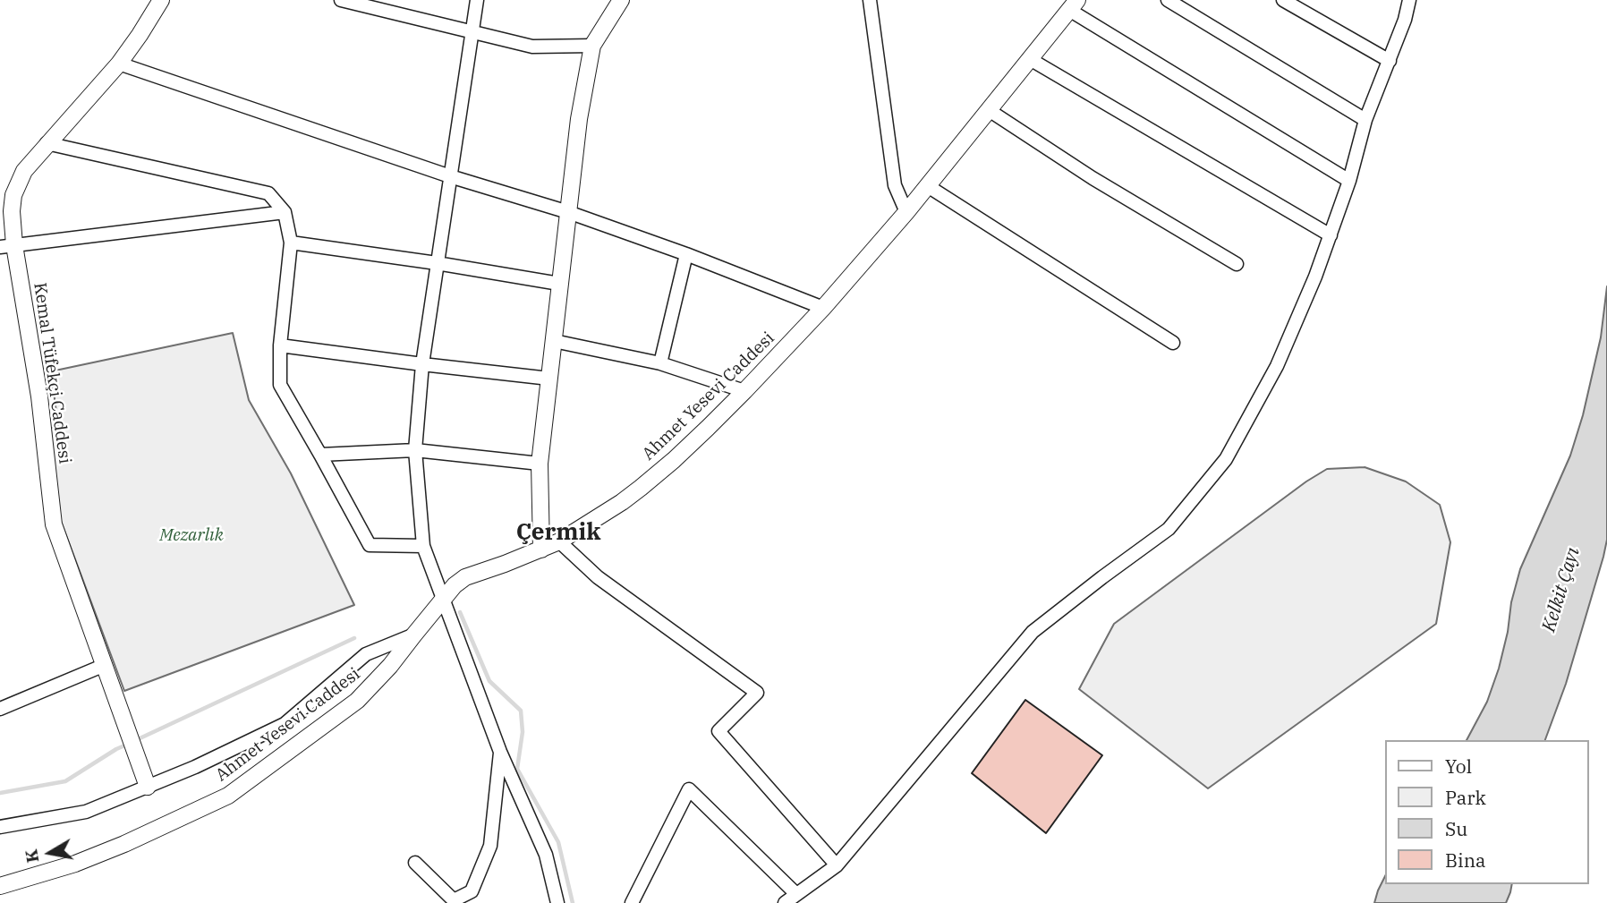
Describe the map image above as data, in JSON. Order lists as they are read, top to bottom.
{
  "streets": {
    "street": ["Kemal Tüfekçi Caddesi", "Ahmet Yesevi Caddesi"]
  },
  "districts": ["Çermik"],
  "water": ["Kelkit Çayı"],
  "parks": ["Mezarlık"],
  "legend": [
    "Yol",
    "Park",
    "Su",
    "Bina"
  ],
  "north": "left"
}
